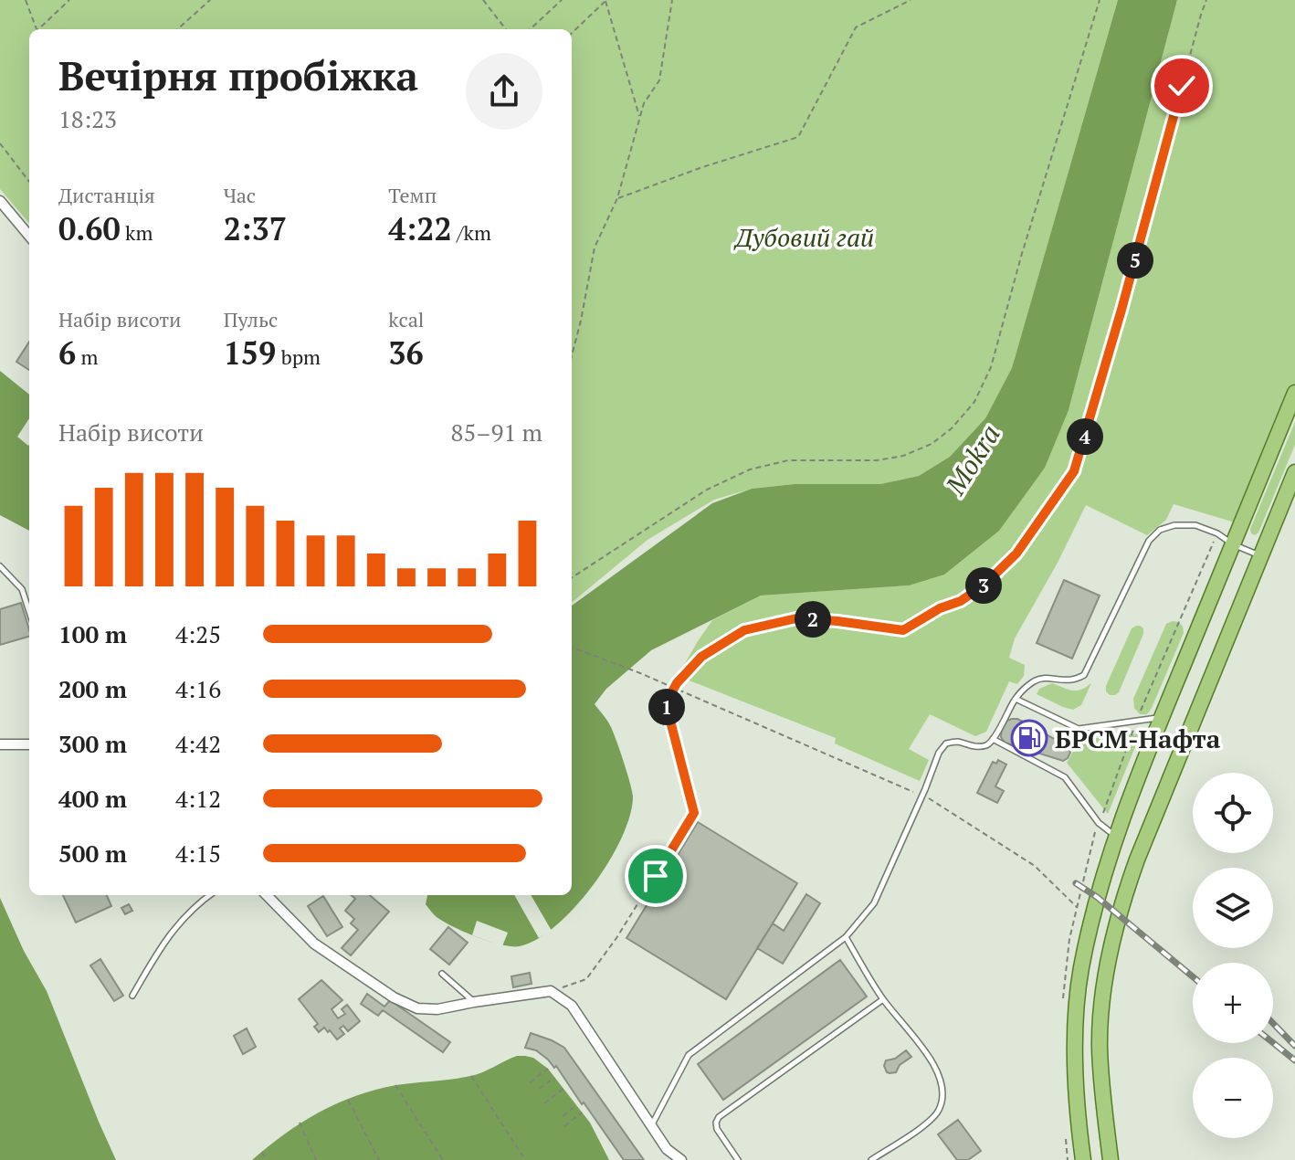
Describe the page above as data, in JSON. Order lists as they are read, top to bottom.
{
  "water": ["Mokra"],
  "parks": ["Дубовий гай"],
  "places": {
    "fuel station": ["БРСМ-Нафта"]
  },
  "page": {
    "heading": ["Вечірня пробіжка", "18:23"],
    "stats": [
      ["Дистанція", "0.60 km"],
      ["Час", "2:37"],
      ["Темп", "4:22 /km"],
      ["Набір висоти", "6 m"],
      ["Пульс", "159 bpm"],
      ["kcal", "36"]
    ],
    "pins": [
      "5",
      "4",
      "3",
      "2",
      "1"
    ],
    "chart": ["Набір висоти", "85–91 m"],
    "list": [
      {
        "name": "100 m",
        "note": "4:25"
      },
      {
        "name": "200 m",
        "note": "4:16"
      },
      {
        "name": "300 m",
        "note": "4:42"
      },
      {
        "name": "400 m",
        "note": "4:12"
      },
      {
        "name": "500 m",
        "note": "4:15"
      }
    ],
    "map_buttons": ["+", "−"]
  }
}
